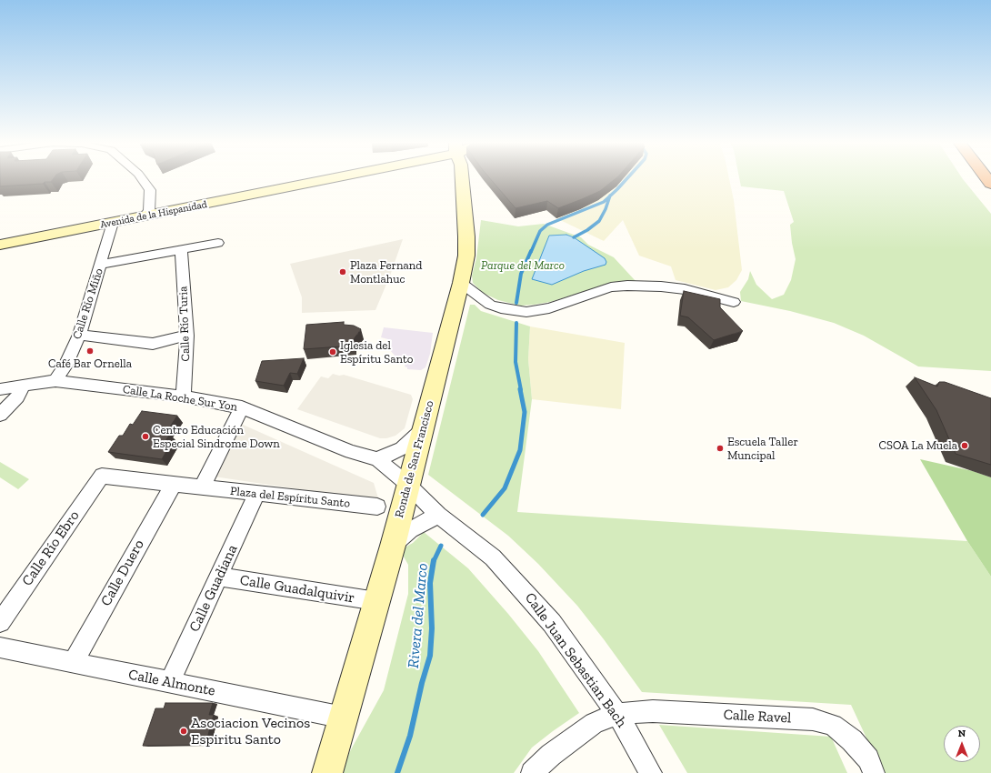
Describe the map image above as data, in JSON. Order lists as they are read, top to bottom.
{
  "streets": {
    "main road": ["Avenida de la Hispanidad", "Ronda de San Francisco"],
    "street": [
      "Calle Río Miño",
      "Calle Río Turia",
      "Calle La Roche Sur Yon",
      "Plaza del Espíritu Santo",
      "Calle Río Ebro",
      "Calle Duero",
      "Calle Guadiana",
      "Calle Guadalquivir",
      "Calle Juan Sebastian Bach",
      "Calle Almonte",
      "Calle Ravel"
    ]
  },
  "crossings": [
    ["Avenida de la Hispanidad", "Calle Río Miño"],
    ["Calle Río Miño", "Calle La Roche Sur Yon"],
    ["Calle Río Turia", "Calle La Roche Sur Yon"],
    ["Calle La Roche Sur Yon", "Ronda de San Francisco"],
    ["Calle La Roche Sur Yon", "Calle Juan Sebastian Bach"],
    ["Ronda de San Francisco", "Calle Guadalquivir"],
    ["Ronda de San Francisco", "Calle Juan Sebastian Bach"],
    ["Ronda de San Francisco", "Calle Almonte"],
    ["Plaza del Espíritu Santo", "Calle Río Ebro"],
    ["Plaza del Espíritu Santo", "Calle Duero"],
    ["Plaza del Espíritu Santo", "Calle Guadiana"],
    ["Calle Duero", "Calle Almonte"],
    ["Calle Guadiana", "Calle Guadalquivir"],
    ["Calle Guadiana", "Calle Almonte"],
    ["Calle Juan Sebastian Bach", "Calle Ravel"]
  ],
  "water": ["Rivera del Marco"],
  "parks": ["Parque del Marco"],
  "places": [
    "Plaza Fernand Montlahuc",
    "Café Bar Ornella",
    "Iglesia del Espíritu Santo",
    "Centro Educación Especial Sindrome Down",
    "CSOA La Muela",
    "Escuela Taller Muncipal",
    "Asociacion Vecinos Espiritu Santo"
  ],
  "north": "top"
}
